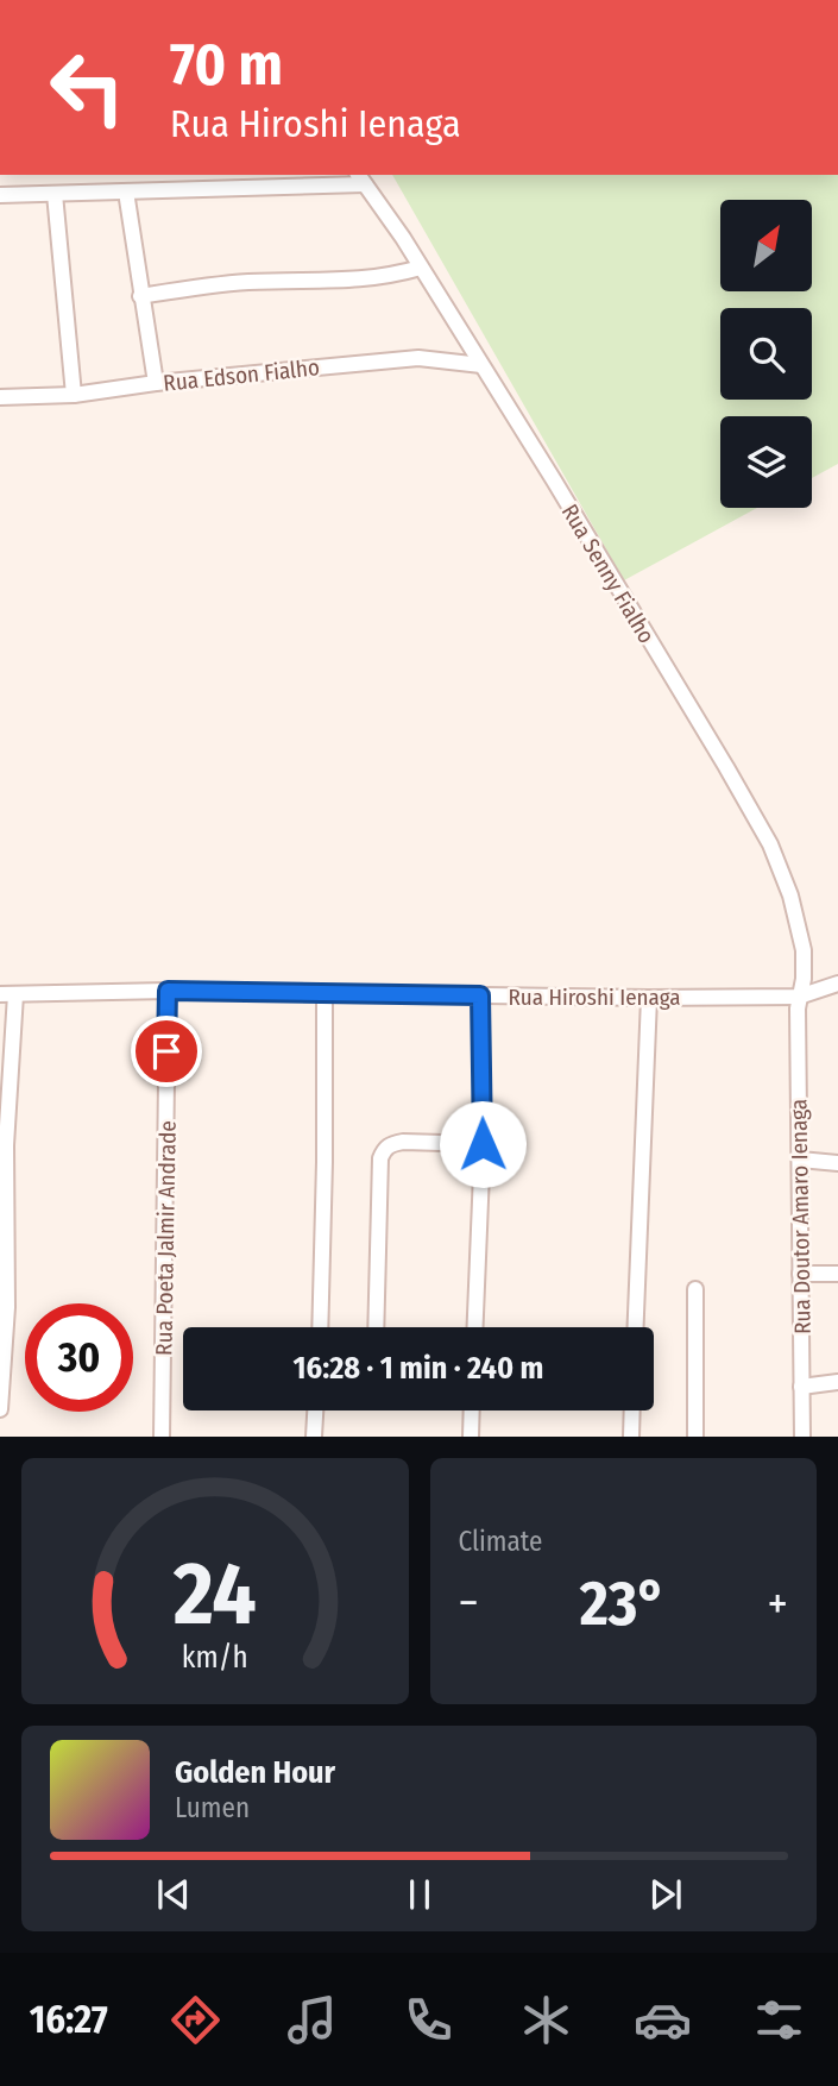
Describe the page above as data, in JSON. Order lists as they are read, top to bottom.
{
  "streets": {
    "street": [
      "Rua Edson Fialho",
      "Rua Senny Fialho",
      "Rua Hiroshi Ienaga",
      "Rua Doutor Amaro Ienaga",
      "Rua Poeta Jalmir Andrade"
    ]
  },
  "crossings": [
    ["Rua Edson Fialho", "Rua Senny Fialho"],
    ["Rua Senny Fialho", "Rua Hiroshi Ienaga"],
    ["Rua Senny Fialho", "Rua Doutor Amaro Ienaga"],
    ["Rua Hiroshi Ienaga", "Rua Doutor Amaro Ienaga"],
    ["Rua Hiroshi Ienaga", "Rua Poeta Jalmir Andrade"]
  ],
  "north": "top right",
  "page": {
    "turn": ["70 m", "Rua Hiroshi Ienaga"],
    "limit": "30",
    "trip": "16:28 · 1 min · 240 m",
    "tile": "Climate",
    "heat": ["−", "23°", "+"],
    "song": ["Golden Hour", "Lumen"],
    "tabs": "16:27",
    "gauge": ["24", "km/h"]
  }
}
